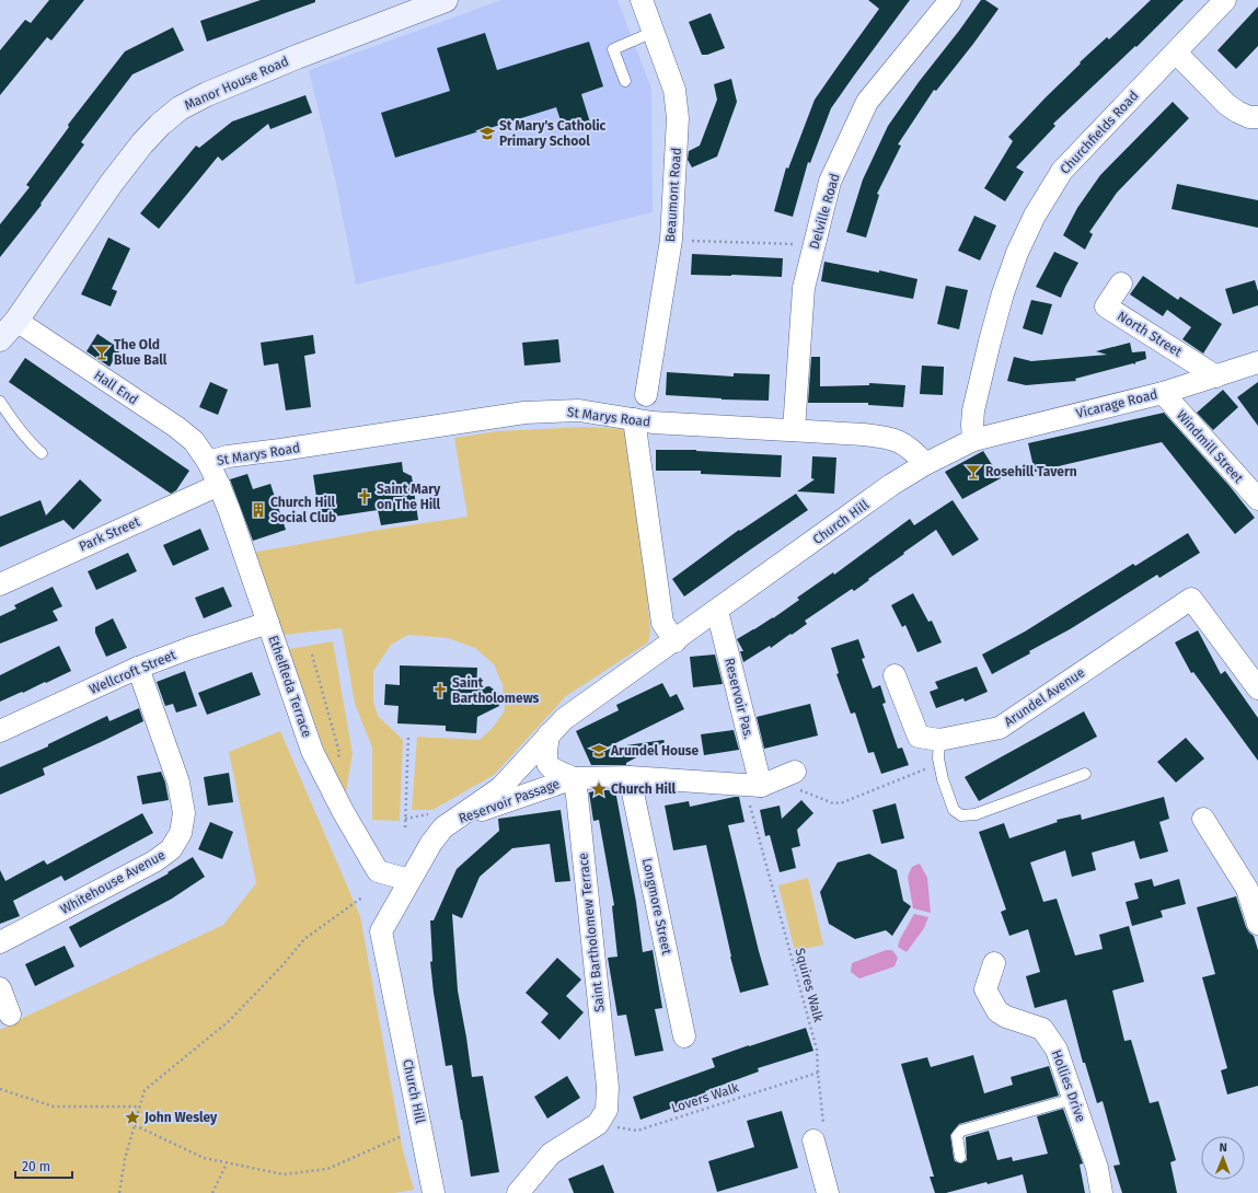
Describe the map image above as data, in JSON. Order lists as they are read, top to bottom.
{
  "streets": {
    "main road": ["Manor House Road"],
    "street": [
      "Churchfields Road",
      "Beaumont Road",
      "Delville Road",
      "North Street",
      "Hall End",
      "Vicarage Road",
      "St Marys Road",
      "Windmill Street",
      "Church Hill",
      "Park Street",
      "Wellcroft Street",
      "Ethelfleda Terrace",
      "Arundel Avenue",
      "Reservoir Pas.",
      "Reservoir Passage",
      "Whitehouse Avenue",
      "Longmore Street",
      "Saint Bartholomew Terrace",
      "Hollies Drive"
    ],
    "path": ["Squires Walk", "Lovers Walk"]
  },
  "crossings": [
    ["Manor House Road", "Hall End"],
    ["Churchfields Road", "Vicarage Road"],
    ["Churchfields Road", "Church Hill"],
    ["Delville Road", "St Marys Road"],
    ["North Street", "Vicarage Road"],
    ["Hall End", "St Marys Road"],
    ["Hall End", "Ethelfleda Terrace"],
    ["Vicarage Road", "Windmill Street"],
    ["Vicarage Road", "Church Hill"],
    ["St Marys Road", "Church Hill"],
    ["St Marys Road", "Ethelfleda Terrace"],
    ["Church Hill", "Ethelfleda Terrace"],
    ["Church Hill", "Reservoir Pas."],
    ["Church Hill", "Reservoir Passage"],
    ["Park Street", "Ethelfleda Terrace"],
    ["Wellcroft Street", "Ethelfleda Terrace"],
    ["Wellcroft Street", "Whitehouse Avenue"],
    ["Reservoir Pas.", "Reservoir Passage"],
    ["Reservoir Pas.", "Squires Walk"],
    ["Reservoir Passage", "Longmore Street"],
    ["Reservoir Passage", "Saint Bartholomew Terrace"],
    ["Reservoir Passage", "Squires Walk"],
    ["Saint Bartholomew Terrace", "Lovers Walk"],
    ["Squires Walk", "Lovers Walk"]
  ],
  "places": {
    "school or university": ["St Mary's Catholic Primary School", "Arundel House"],
    "bar": ["The Old Blue Ball", "Rosehill Tavern"],
    "church": ["Saint Mary on The Hill", "Saint Bartholomews"],
    "building": ["Church Hill Social Club"],
    "place": ["Church Hill", "John Wesley"]
  },
  "scale_bar": "20 m",
  "north": "top"
}
